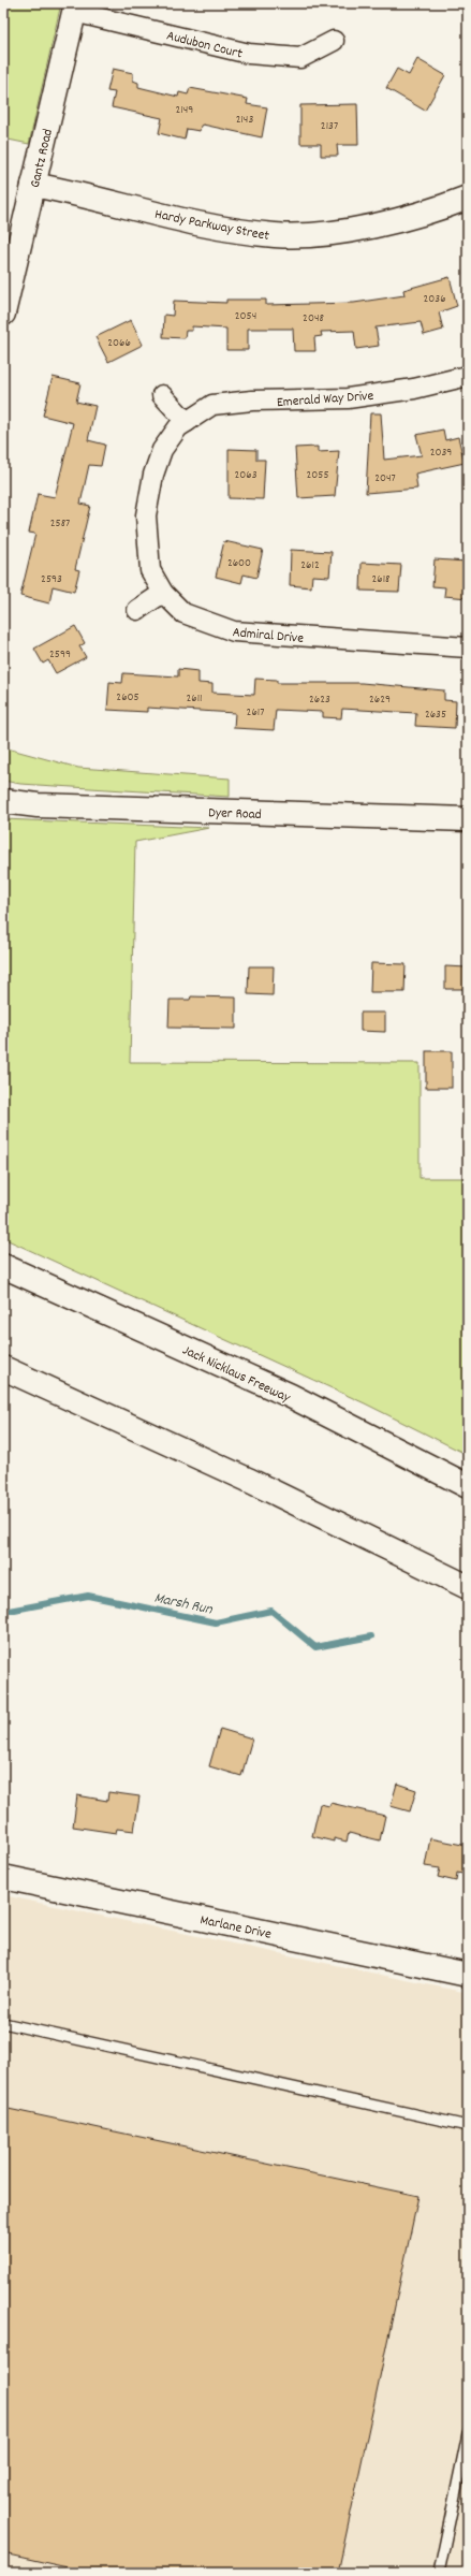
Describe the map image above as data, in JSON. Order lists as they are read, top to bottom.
{
  "streets": {
    "main road": [
      "Gantz Road",
      "Hardy Parkway Street",
      "Dyer Road",
      "Jack Nicklaus Freeway",
      "Marlane Drive"
    ],
    "street": ["Audubon Court", "Emerald Way Drive", "Admiral Drive"]
  },
  "crossings": [
    ["Audubon Court", "Gantz Road"],
    ["Gantz Road", "Hardy Parkway Street"],
    ["Emerald Way Drive", "Admiral Drive"]
  ],
  "water": ["Marsh Run"],
  "house_numbers": [
    "2149",
    "2143",
    "2137",
    "2036",
    "2054",
    "2048",
    "2066",
    "2039",
    "2063",
    "2055",
    "2047",
    "2587",
    "2600",
    "2612",
    "2593",
    "2618",
    "2599",
    "2605",
    "2611",
    "2623",
    "2629",
    "2617",
    "2635"
  ]
}
